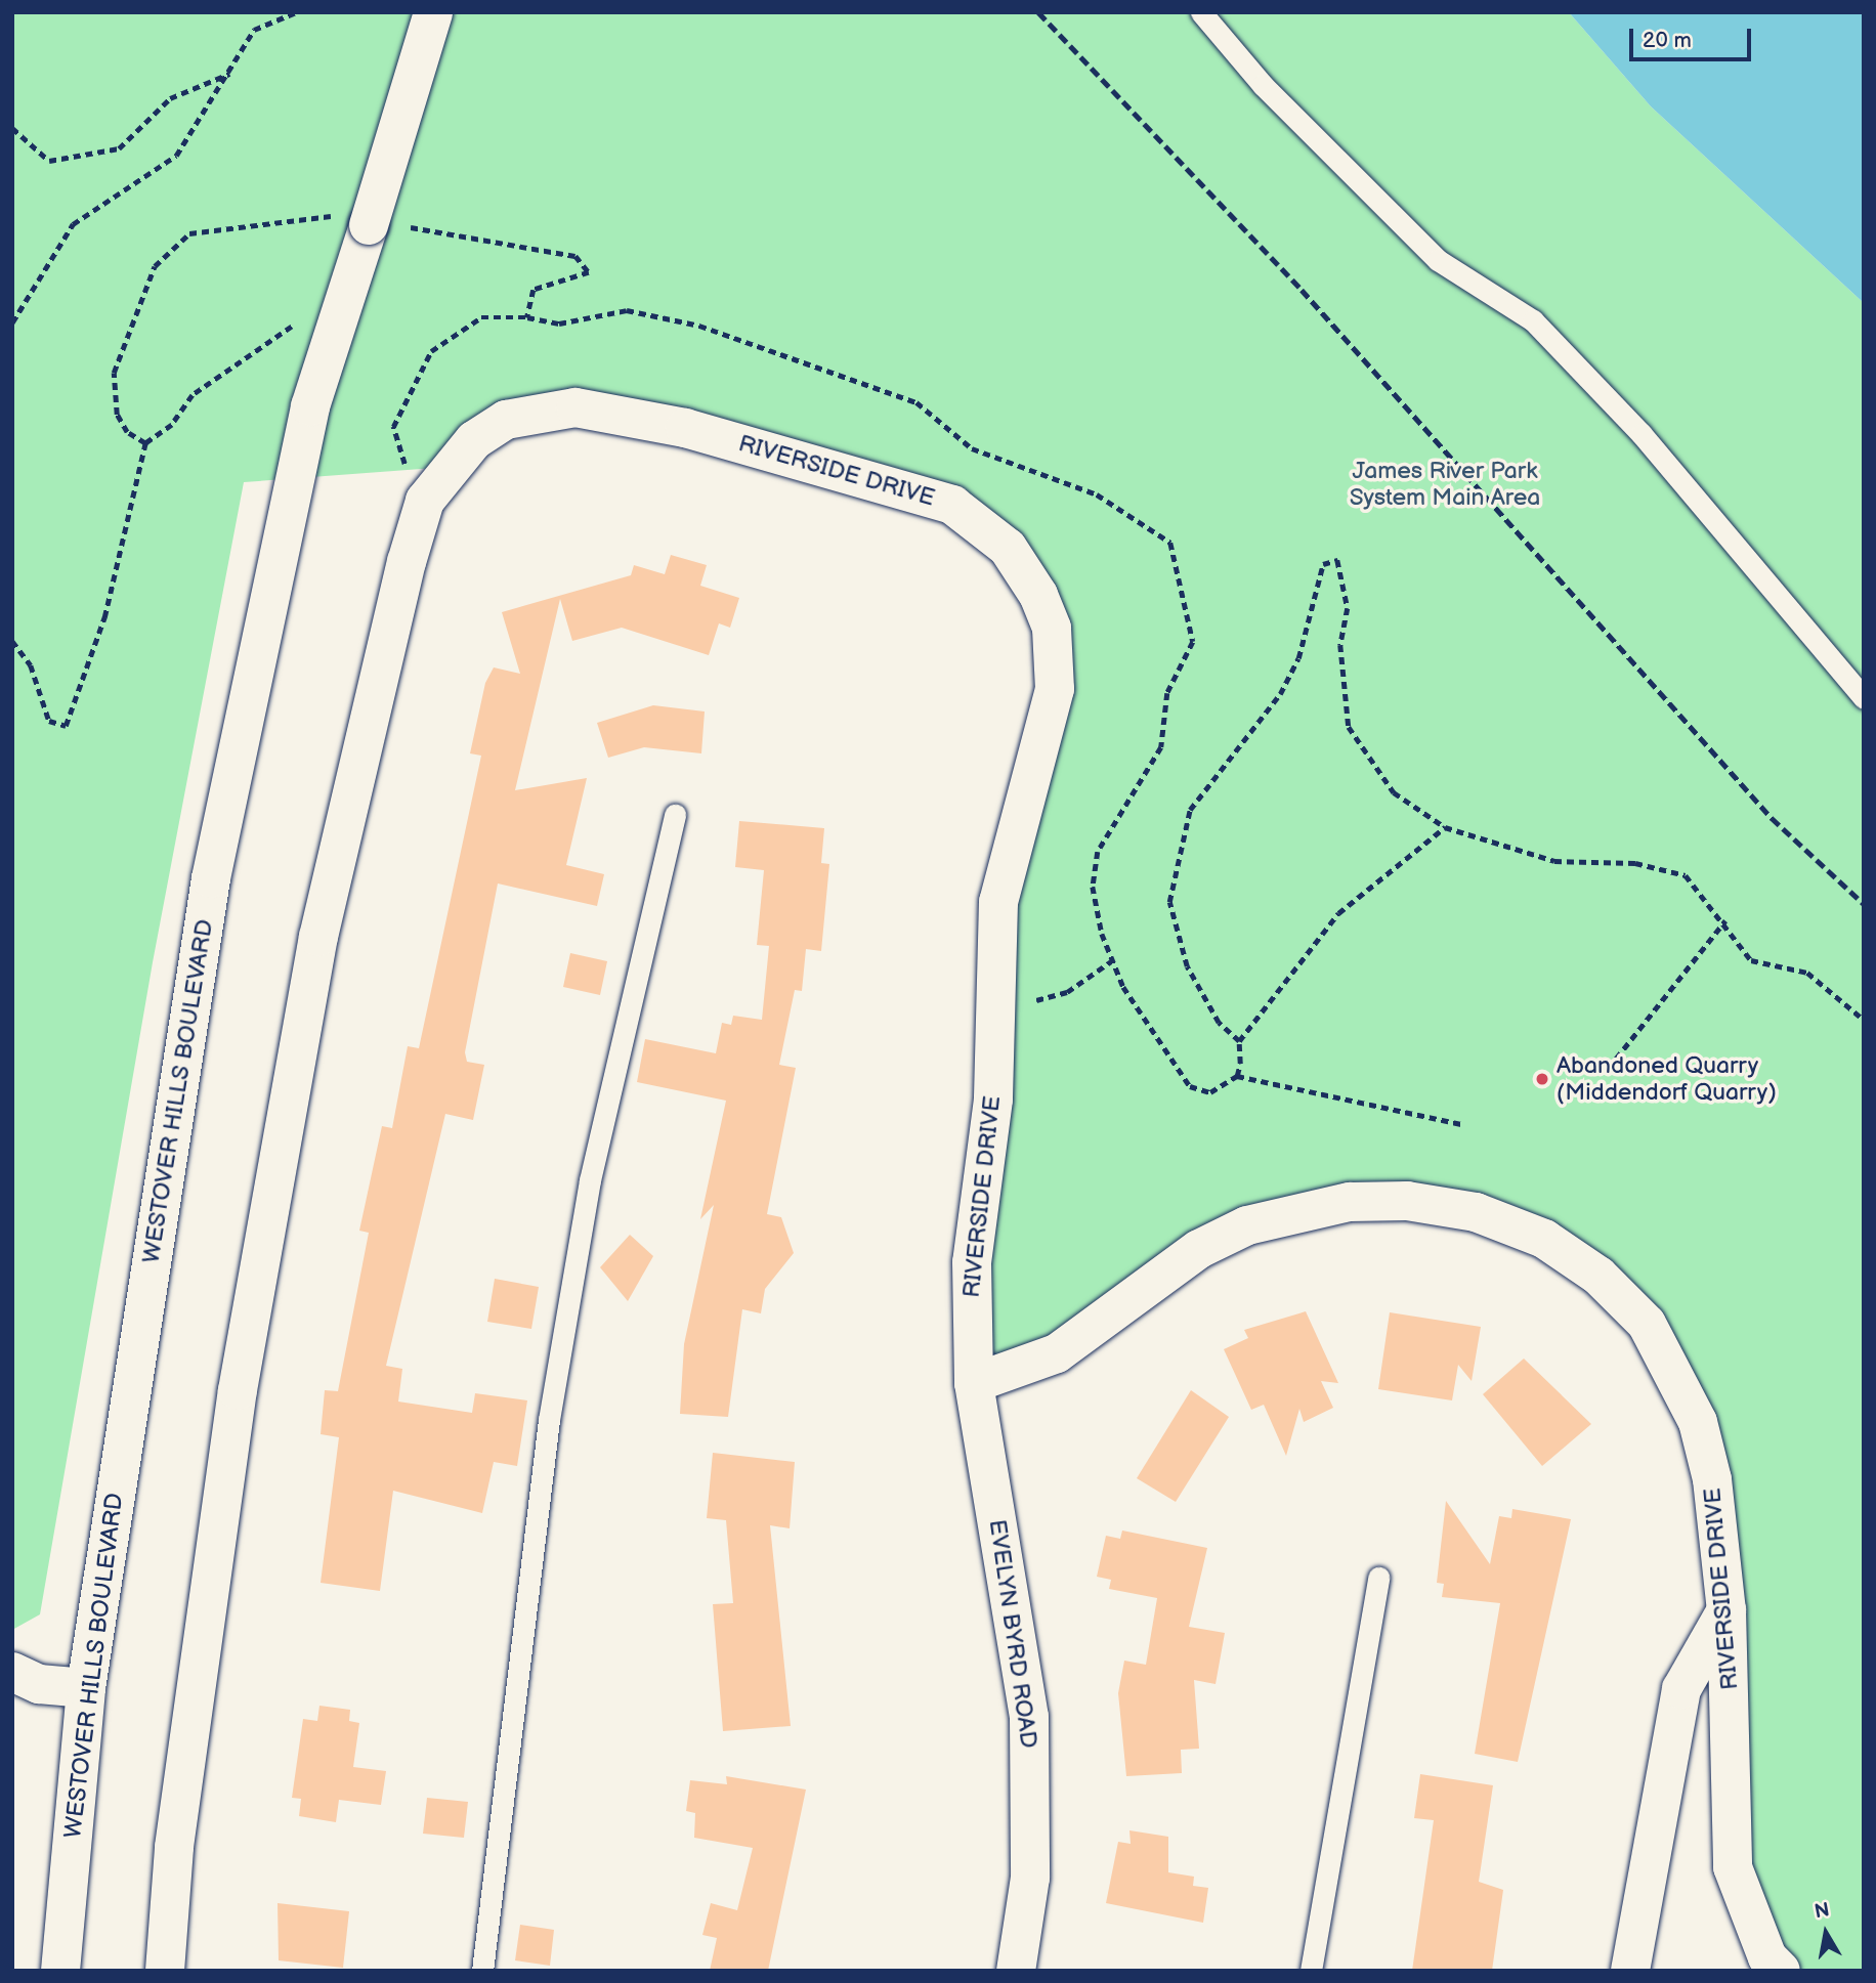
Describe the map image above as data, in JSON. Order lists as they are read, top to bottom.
{
  "streets": {
    "street": ["RIVERSIDE DRIVE", "WESTOVER HILLS BOULEVARD", "EVELYN BYRD ROAD"]
  },
  "crossings": [
    ["RIVERSIDE DRIVE", "EVELYN BYRD ROAD"]
  ],
  "parks": ["James River Park System Main Area"],
  "places": ["Abandoned Quarry (Middendorf Quarry)"],
  "scale_bar": "20 m",
  "north": "top"
}
